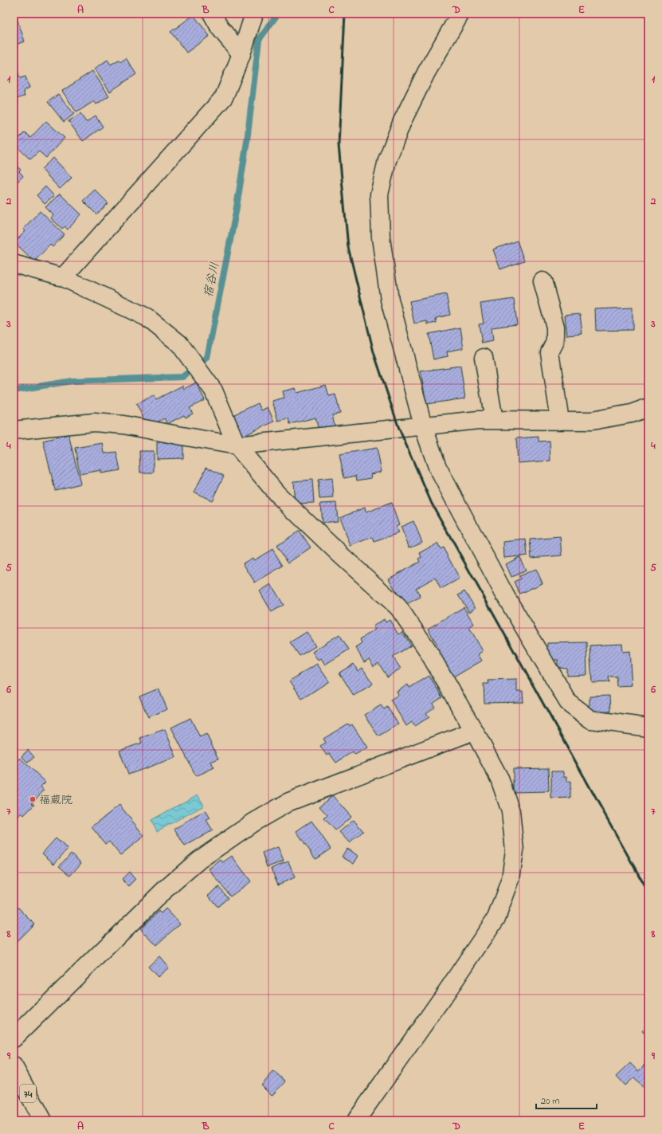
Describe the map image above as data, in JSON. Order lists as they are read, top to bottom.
{
  "streets": {
    "street": ["74"]
  },
  "water": ["宿谷川"],
  "places": ["福蔵院"],
  "scale_bar": "20 m",
  "grid": {
    "columns": [
      "A",
      "B",
      "C",
      "D",
      "E"
    ],
    "rows": [
      "1",
      "2",
      "3",
      "4",
      "5",
      "6",
      "7",
      "8",
      "9"
    ]
  }
}
